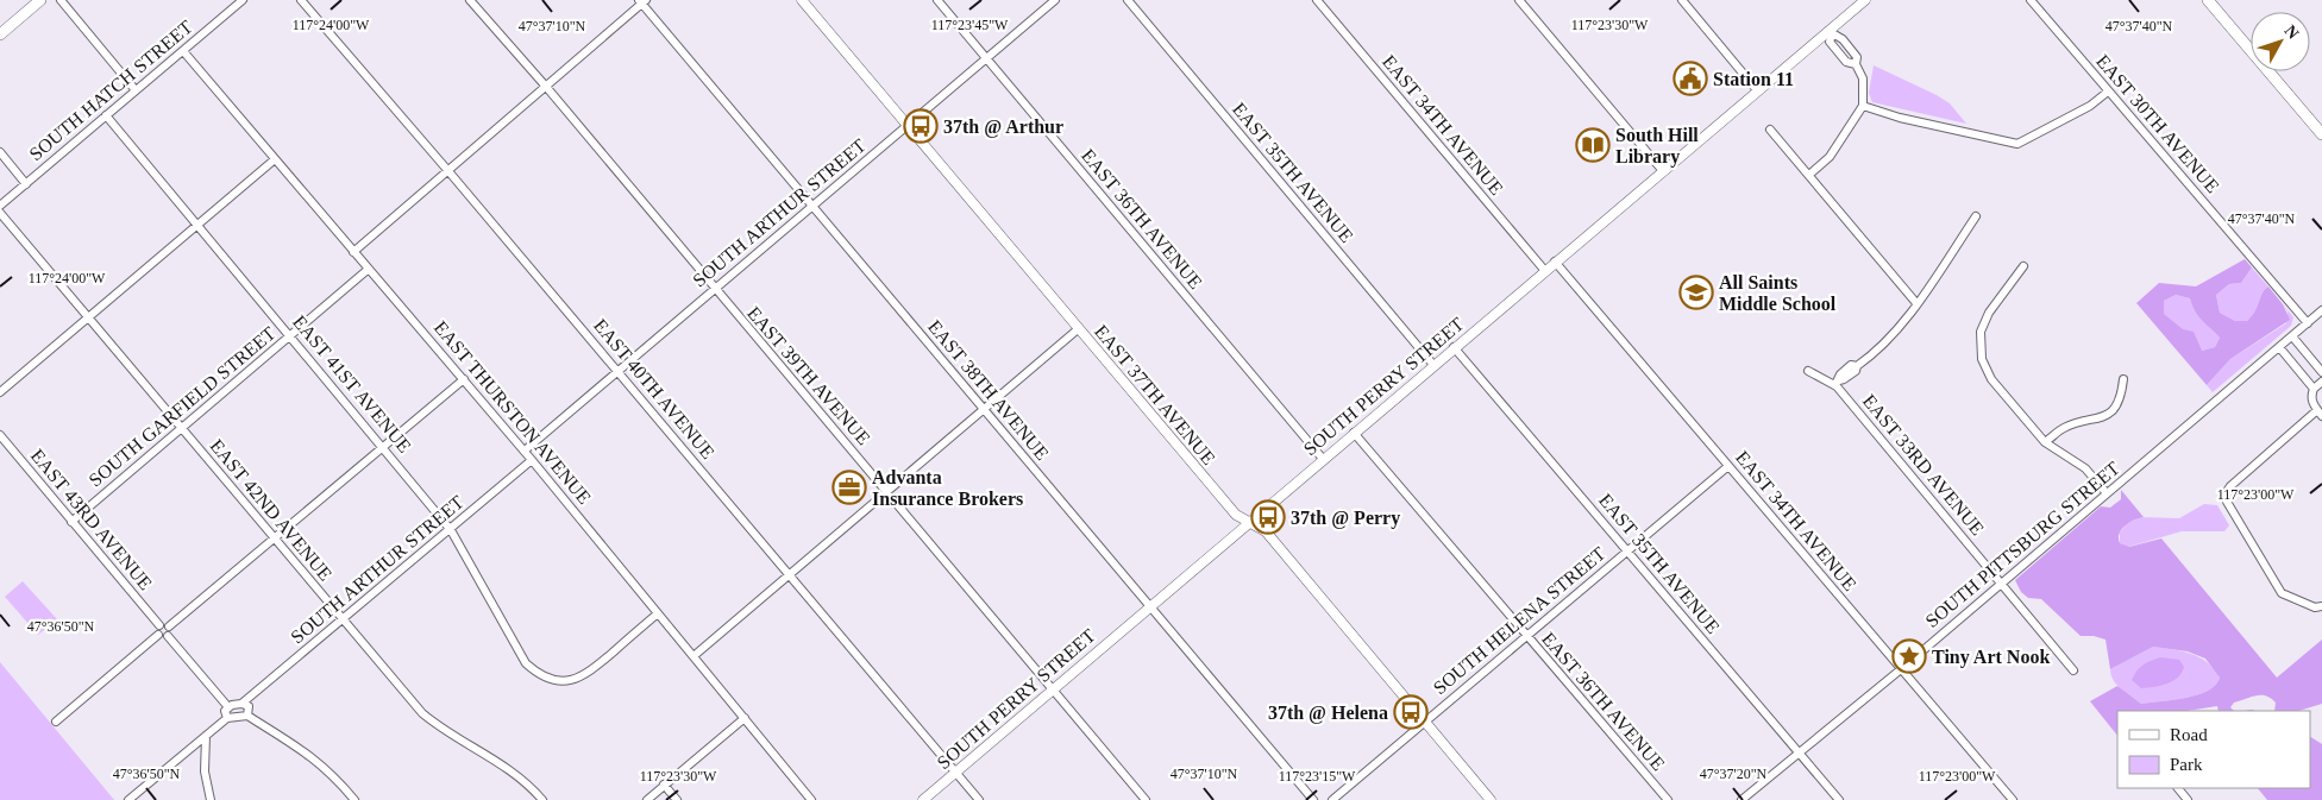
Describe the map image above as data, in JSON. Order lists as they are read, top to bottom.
{
  "streets": {
    "street": [
      "SOUTH HATCH STREET",
      "EAST 30TH AVENUE",
      "EAST 34TH AVENUE",
      "EAST 35TH AVENUE",
      "SOUTH ARTHUR STREET",
      "EAST 36TH AVENUE",
      "EAST 39TH AVENUE",
      "EAST 41ST AVENUE",
      "SOUTH PERRY STREET",
      "EAST 40TH AVENUE",
      "EAST 38TH AVENUE",
      "EAST 37TH AVENUE",
      "SOUTH GARFIELD STREET",
      "EAST THURSTON AVENUE",
      "EAST 33RD AVENUE",
      "EAST 42ND AVENUE",
      "EAST 43RD AVENUE",
      "SOUTH PITTSBURG STREET",
      "SOUTH HELENA STREET"
    ]
  },
  "crossings": [
    ["SOUTH HATCH STREET", "EAST 41ST AVENUE"],
    ["SOUTH HATCH STREET", "EAST THURSTON AVENUE"],
    ["EAST 30TH AVENUE", "SOUTH PITTSBURG STREET"],
    ["EAST 34TH AVENUE", "SOUTH PERRY STREET"],
    ["EAST 34TH AVENUE", "SOUTH PITTSBURG STREET"],
    ["EAST 34TH AVENUE", "SOUTH HELENA STREET"],
    ["EAST 35TH AVENUE", "SOUTH PERRY STREET"],
    ["EAST 35TH AVENUE", "SOUTH PITTSBURG STREET"],
    ["EAST 35TH AVENUE", "SOUTH HELENA STREET"],
    ["SOUTH ARTHUR STREET", "EAST 36TH AVENUE"],
    ["SOUTH ARTHUR STREET", "EAST 39TH AVENUE"],
    ["SOUTH ARTHUR STREET", "EAST 41ST AVENUE"],
    ["SOUTH ARTHUR STREET", "EAST 40TH AVENUE"],
    ["SOUTH ARTHUR STREET", "EAST 38TH AVENUE"],
    ["SOUTH ARTHUR STREET", "EAST 37TH AVENUE"],
    ["SOUTH ARTHUR STREET", "EAST THURSTON AVENUE"],
    ["SOUTH ARTHUR STREET", "EAST 42ND AVENUE"],
    ["EAST 36TH AVENUE", "SOUTH PERRY STREET"],
    ["EAST 36TH AVENUE", "SOUTH HELENA STREET"],
    ["EAST 39TH AVENUE", "SOUTH PERRY STREET"],
    ["EAST 41ST AVENUE", "SOUTH GARFIELD STREET"],
    ["EAST 41ST AVENUE", "EAST THURSTON AVENUE"],
    ["SOUTH PERRY STREET", "EAST 40TH AVENUE"],
    ["SOUTH PERRY STREET", "EAST 38TH AVENUE"],
    ["SOUTH PERRY STREET", "EAST 37TH AVENUE"],
    ["EAST 37TH AVENUE", "SOUTH HELENA STREET"],
    ["SOUTH GARFIELD STREET", "EAST THURSTON AVENUE"],
    ["SOUTH GARFIELD STREET", "EAST 42ND AVENUE"],
    ["SOUTH GARFIELD STREET", "EAST 43RD AVENUE"],
    ["EAST 33RD AVENUE", "SOUTH PITTSBURG STREET"]
  ],
  "places": {
    "public building": ["Station 11"],
    "bus stop": ["37th @ Arthur", "37th @ Perry", "37th @ Helena"],
    "library": ["South Hill Library"],
    "school or university": ["All Saints Middle School"],
    "office": ["Advanta Insurance Brokers"],
    "place": ["Tiny Art Nook"]
  },
  "legend": ["Road", "Park"],
  "north": "top right",
  "coordinates": [
    "117°24'00\"W",
    "117°23'30\"W",
    "117°23'45\"W",
    "47°37'10\"N",
    "47°37'40\"N",
    "117°23'00\"W",
    "47°36'50\"N",
    "47°37'20\"N",
    "117°23'15\"W"
  ]
}
